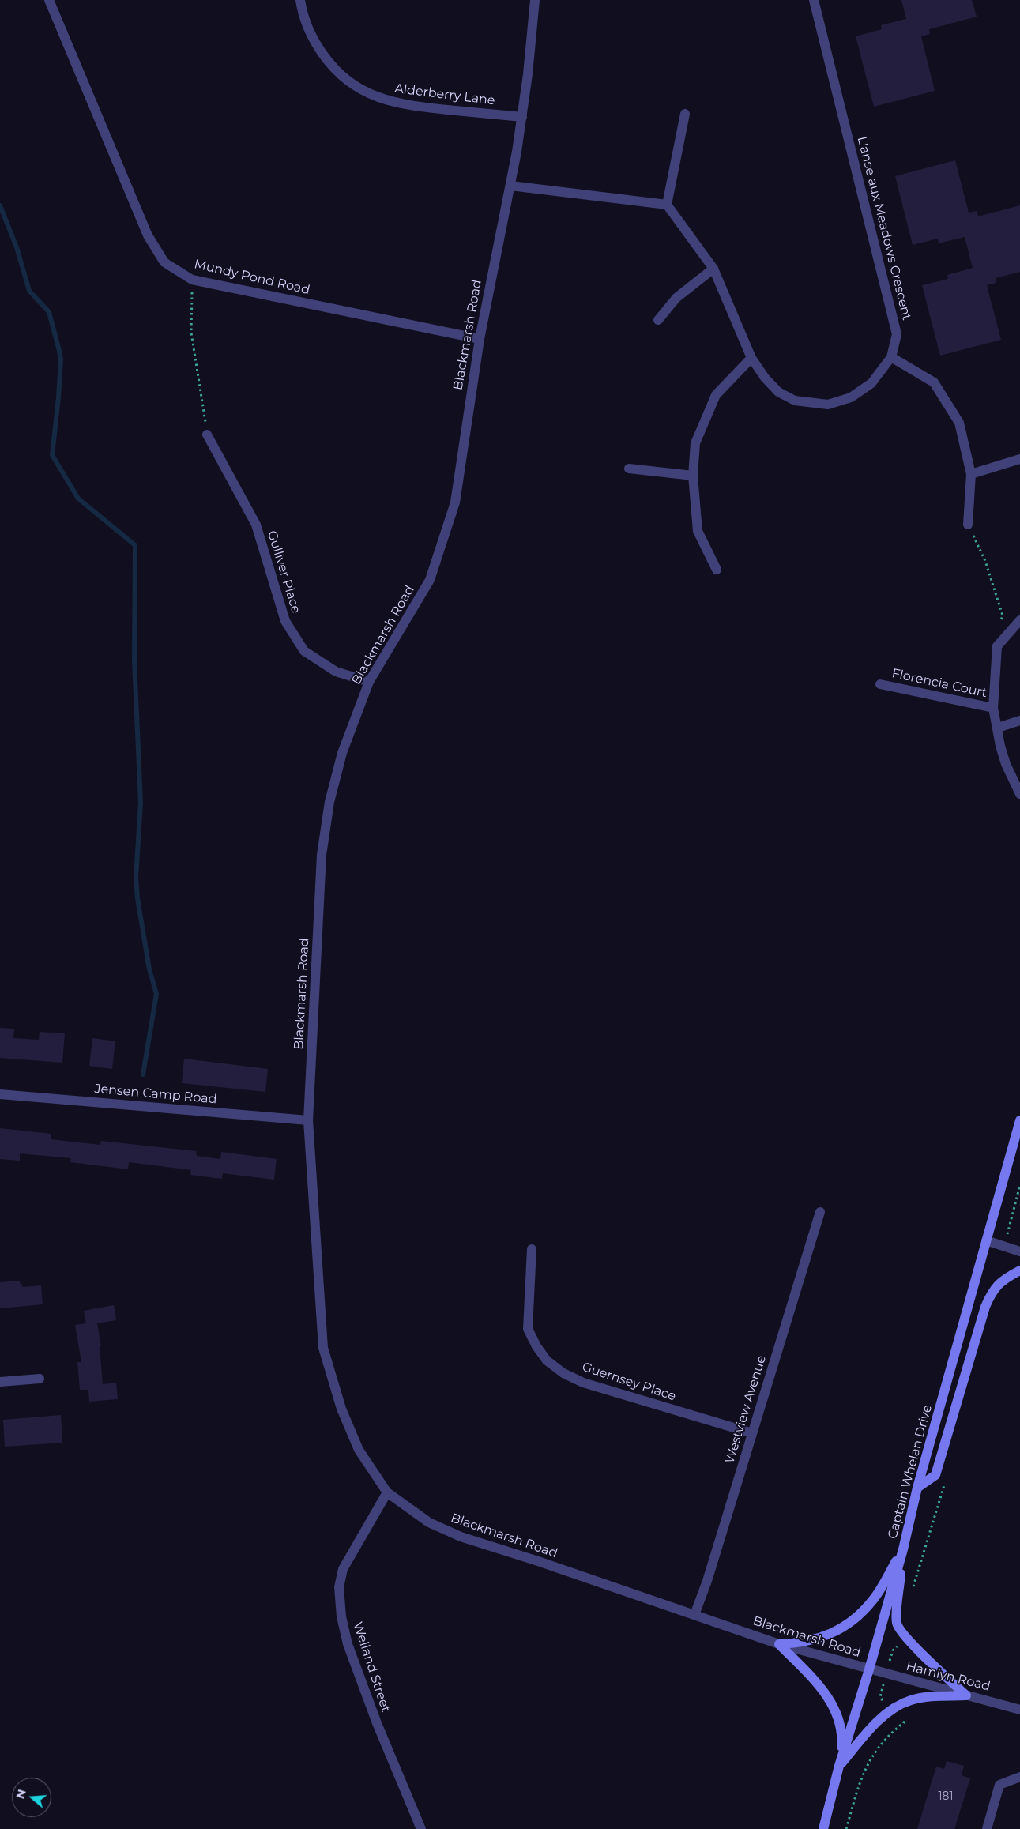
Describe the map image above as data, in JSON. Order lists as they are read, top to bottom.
{
  "streets": {
    "main road": ["Captain Whelan Drive"],
    "street": [
      "Alderberry Lane",
      "L'anse aux Meadows Crescent",
      "Mundy Pond Road",
      "Blackmarsh Road",
      "Gulliver Place",
      "Florencia Court",
      "Jensen Camp Road",
      "Guernsey Place",
      "Westview Avenue",
      "Welland Street",
      "Hamlyn Road"
    ]
  },
  "crossings": [
    ["Alderberry Lane", "Blackmarsh Road"],
    ["Mundy Pond Road", "Blackmarsh Road"],
    ["Blackmarsh Road", "Gulliver Place"],
    ["Blackmarsh Road", "Jensen Camp Road"],
    ["Blackmarsh Road", "Westview Avenue"],
    ["Blackmarsh Road", "Captain Whelan Drive"],
    ["Blackmarsh Road", "Welland Street"],
    ["Blackmarsh Road", "Hamlyn Road"],
    ["Guernsey Place", "Westview Avenue"],
    ["Captain Whelan Drive", "Hamlyn Road"]
  ],
  "house_numbers": ["181"],
  "north": "left"
}
